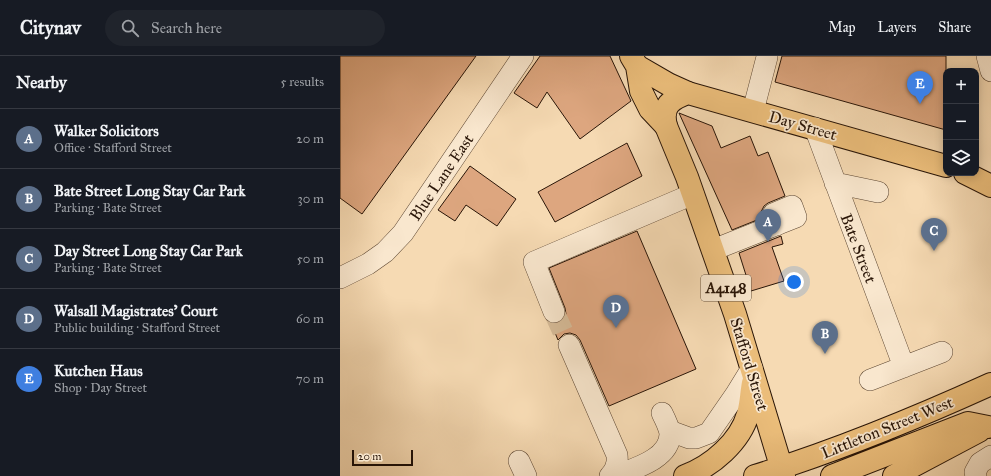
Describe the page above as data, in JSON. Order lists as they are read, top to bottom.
{
  "streets": {
    "main road": [
      "Day Street",
      "A4148",
      "Stafford Street",
      "Littleton Street West"
    ],
    "street": ["Blue Lane East", "Bate Street"]
  },
  "crossings": [
    ["Day Street", "Bate Street"],
    ["Day Street", "Stafford Street"],
    ["Stafford Street", "Littleton Street West"]
  ],
  "scale_bar": "20 m",
  "page": {
    "header": "Citynav",
    "search": "Search here",
    "nav": ["Map", "Layers", "Share"],
    "heading": ["Nearby", "5 results"],
    "map_buttons": ["+", "−"],
    "pins": [
      "E",
      "A",
      "C",
      "D",
      "B"
    ],
    "list": [
      {
        "mark": "A",
        "name": "Walker Solicitors",
        "note": "Office · Stafford Street",
        "value": "20 m"
      },
      {
        "mark": "B",
        "name": "Bate Street Long Stay Car Park",
        "note": "Parking · Bate Street",
        "value": "30 m"
      },
      {
        "mark": "C",
        "name": "Day Street Long Stay Car Park",
        "note": "Parking · Bate Street",
        "value": "50 m"
      },
      {
        "mark": "D",
        "name": "Walsall Magistrates' Court",
        "note": "Public building · Stafford Street",
        "value": "60 m"
      },
      {
        "mark": "E",
        "name": "Kutchen Haus",
        "note": "Shop · Day Street",
        "value": "70 m"
      }
    ],
    "scale": "20 m"
  }
}
